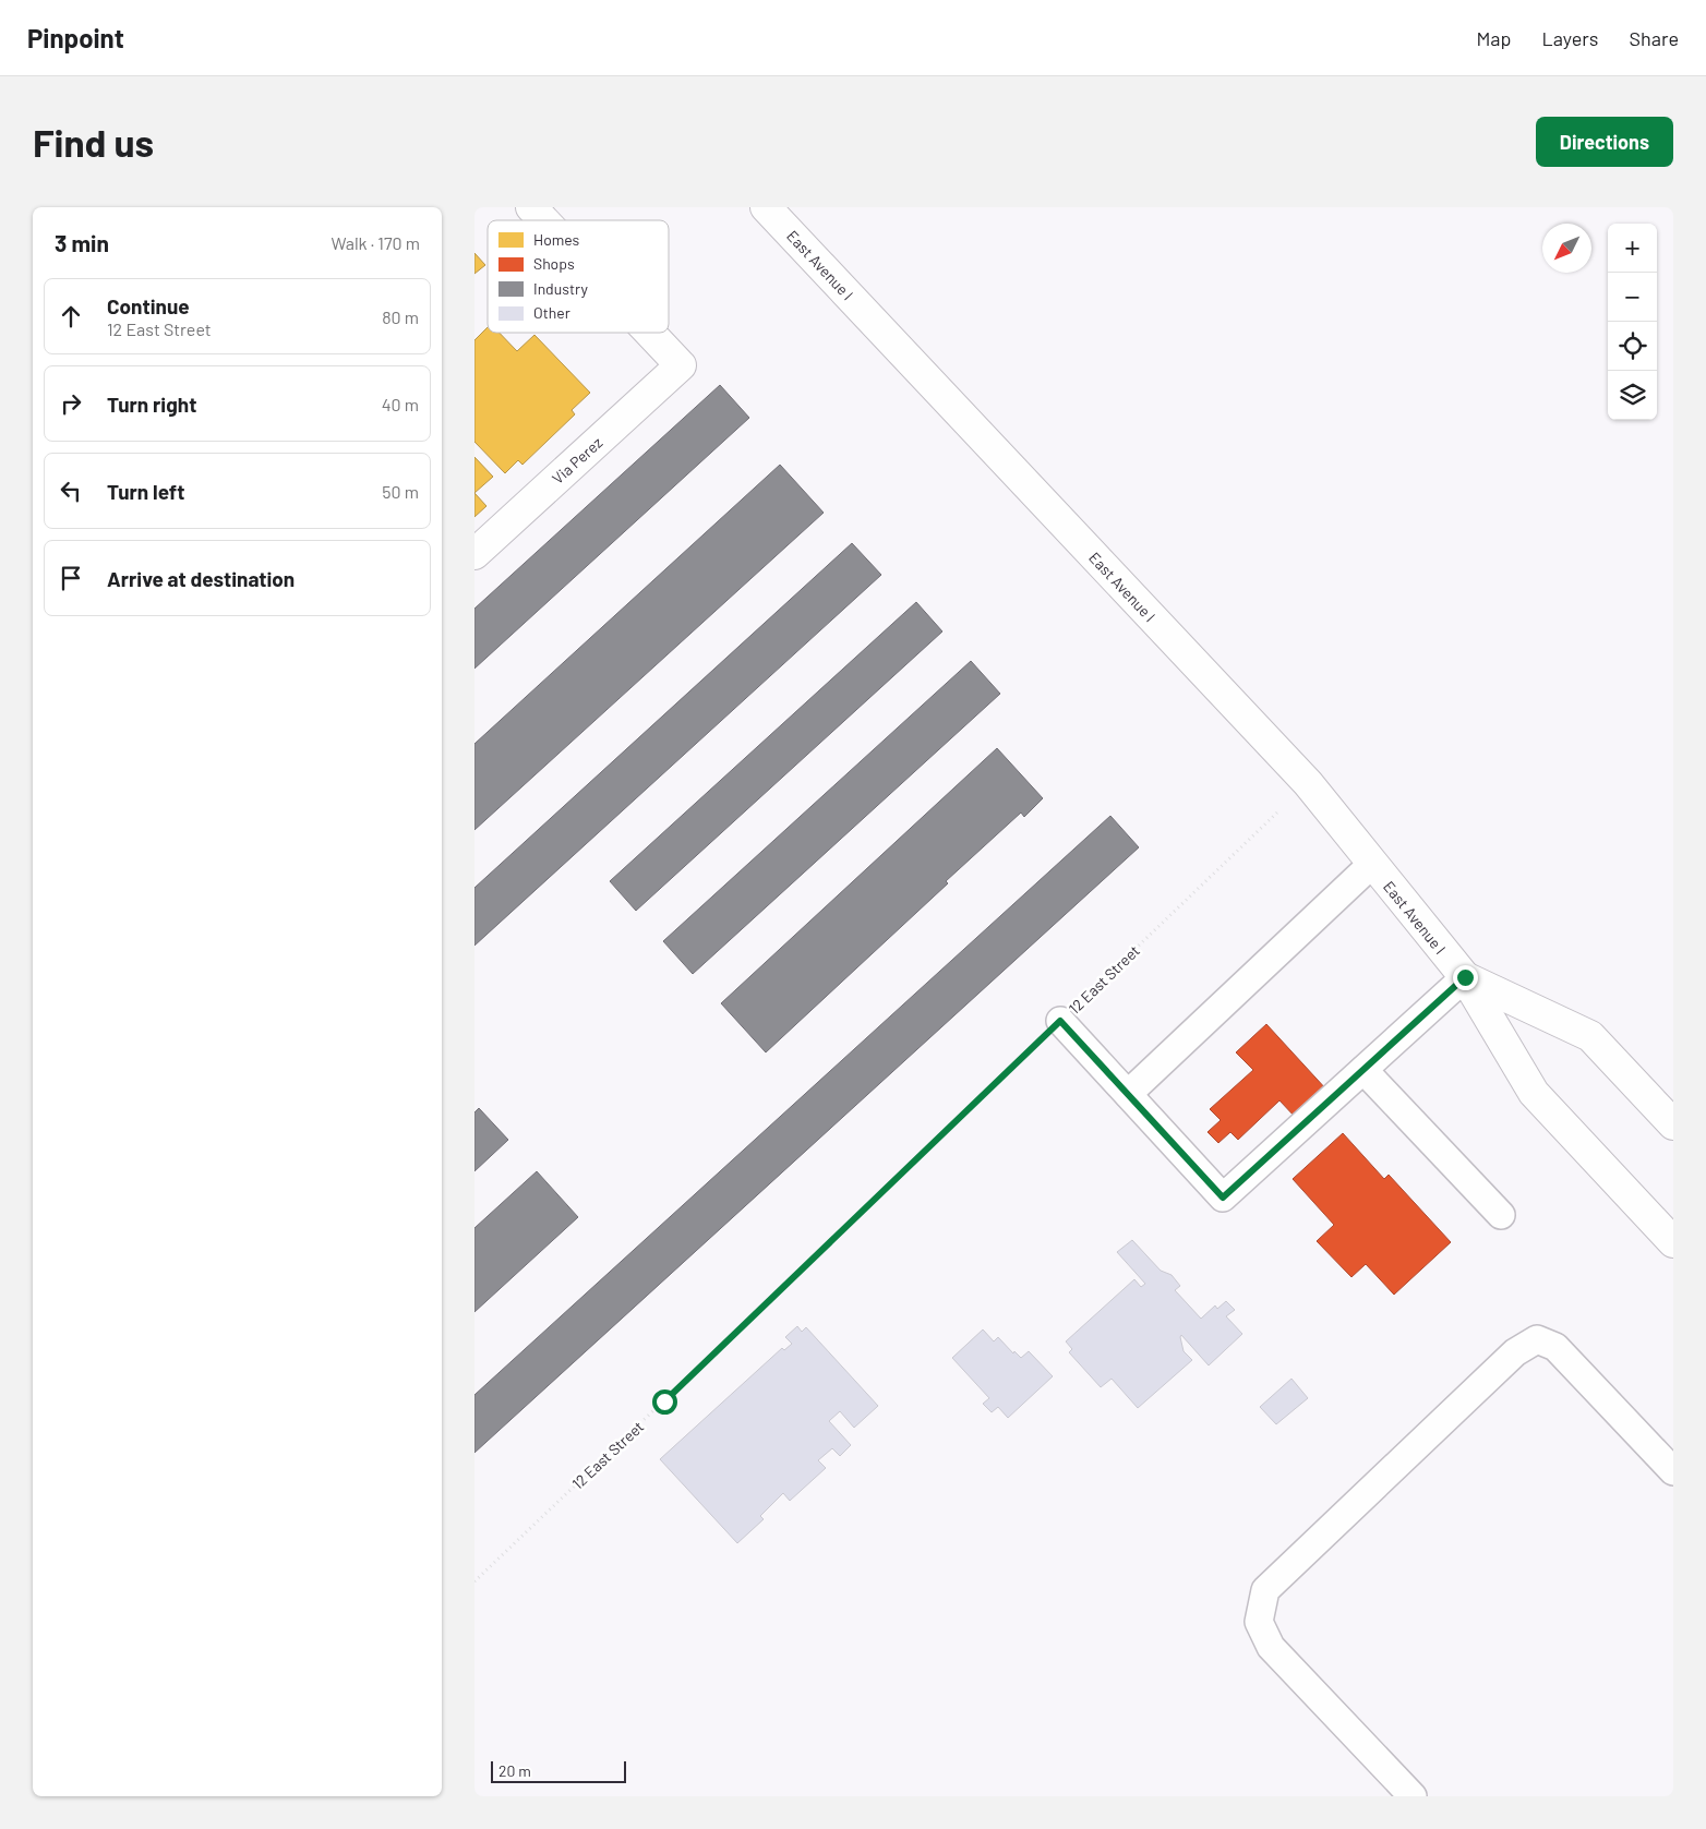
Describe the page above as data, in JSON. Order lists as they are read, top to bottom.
{
  "streets": {
    "main road": ["East Avenue I", "Via Perez"],
    "path": ["12 East Street"]
  },
  "crossings": [
    ["East Avenue I", "12 East Street"]
  ],
  "legend": [
    "Homes",
    "Shops",
    "Industry",
    "Other"
  ],
  "scale_bar": "20 m",
  "north": "bottom left",
  "page": {
    "header": "Pinpoint",
    "nav": ["Map", "Layers", "Share"],
    "buttons": "Directions",
    "title": "Find us",
    "heading": ["3 min", "Walk · 170 m"],
    "map_buttons": ["+", "−"],
    "list": [
      ["Continue", "12 East Street", "80 m"],
      ["Turn right", "40 m"],
      ["Turn left", "50 m"],
      "Arrive at destination"
    ],
    "scale": "20 m"
  }
}
